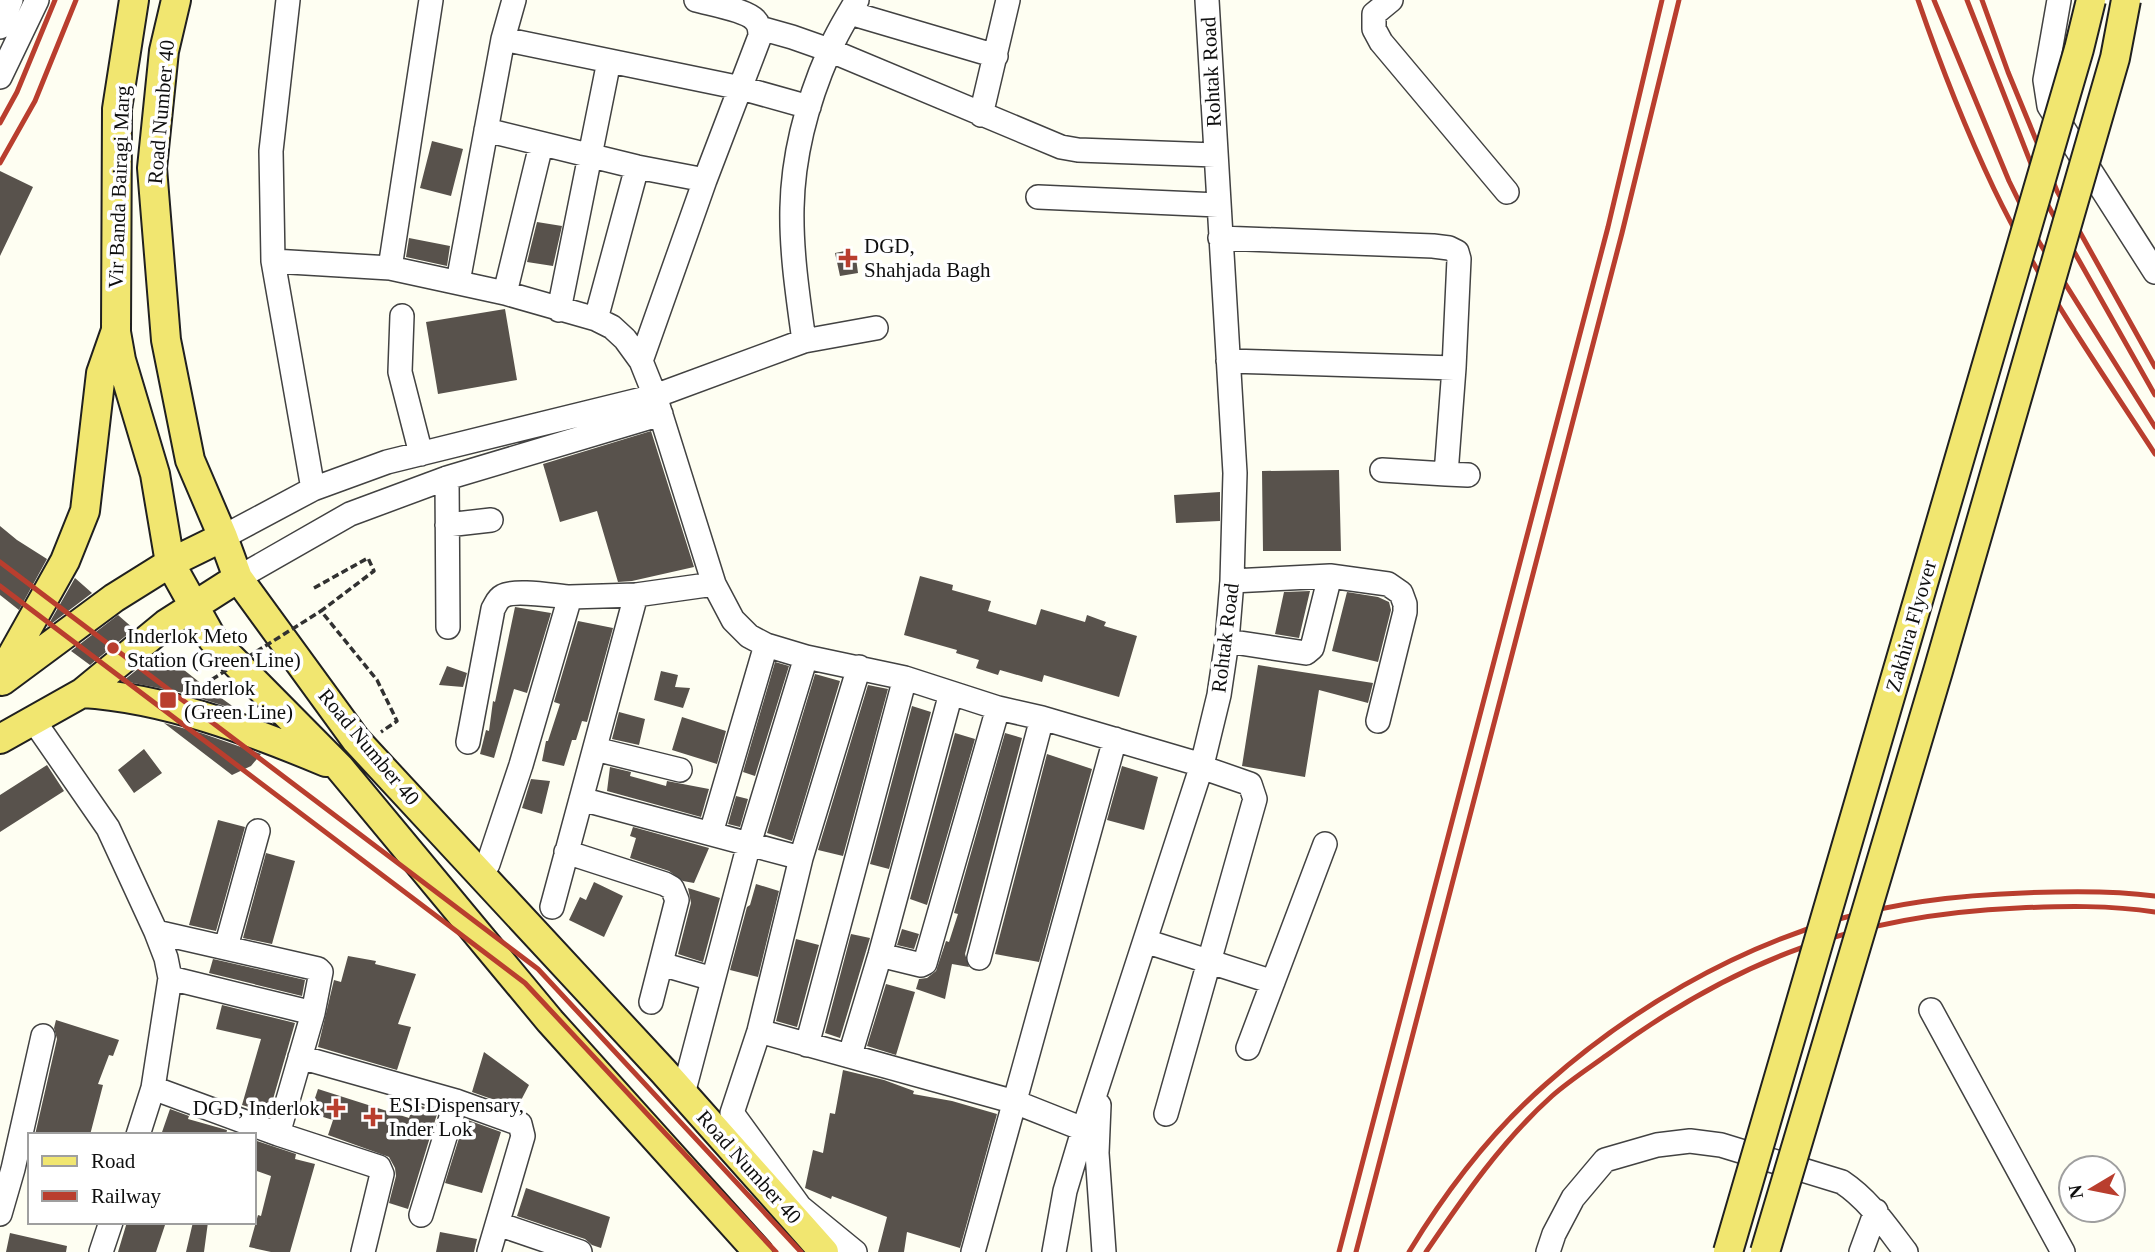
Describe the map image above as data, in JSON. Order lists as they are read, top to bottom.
{
  "streets": {
    "main road": ["Road Number 40", "Vir Banda Bairagi Marg", "Zakhira Flyover"],
    "street": ["Rohtak Road"]
  },
  "crossings": [
    ["Road Number 40", "Vir Banda Bairagi Marg"]
  ],
  "places": {
    "health": ["DGD, Shahjada Bagh", "DGD, Inderlok", "ESI Dispensary, Inder Lok"],
    "other": ["Inderlok Meto Station (Green Line)"],
    "transit": ["Inderlok (Green Line)"]
  },
  "legend": ["Road", "Railway"],
  "north": "left"
}
